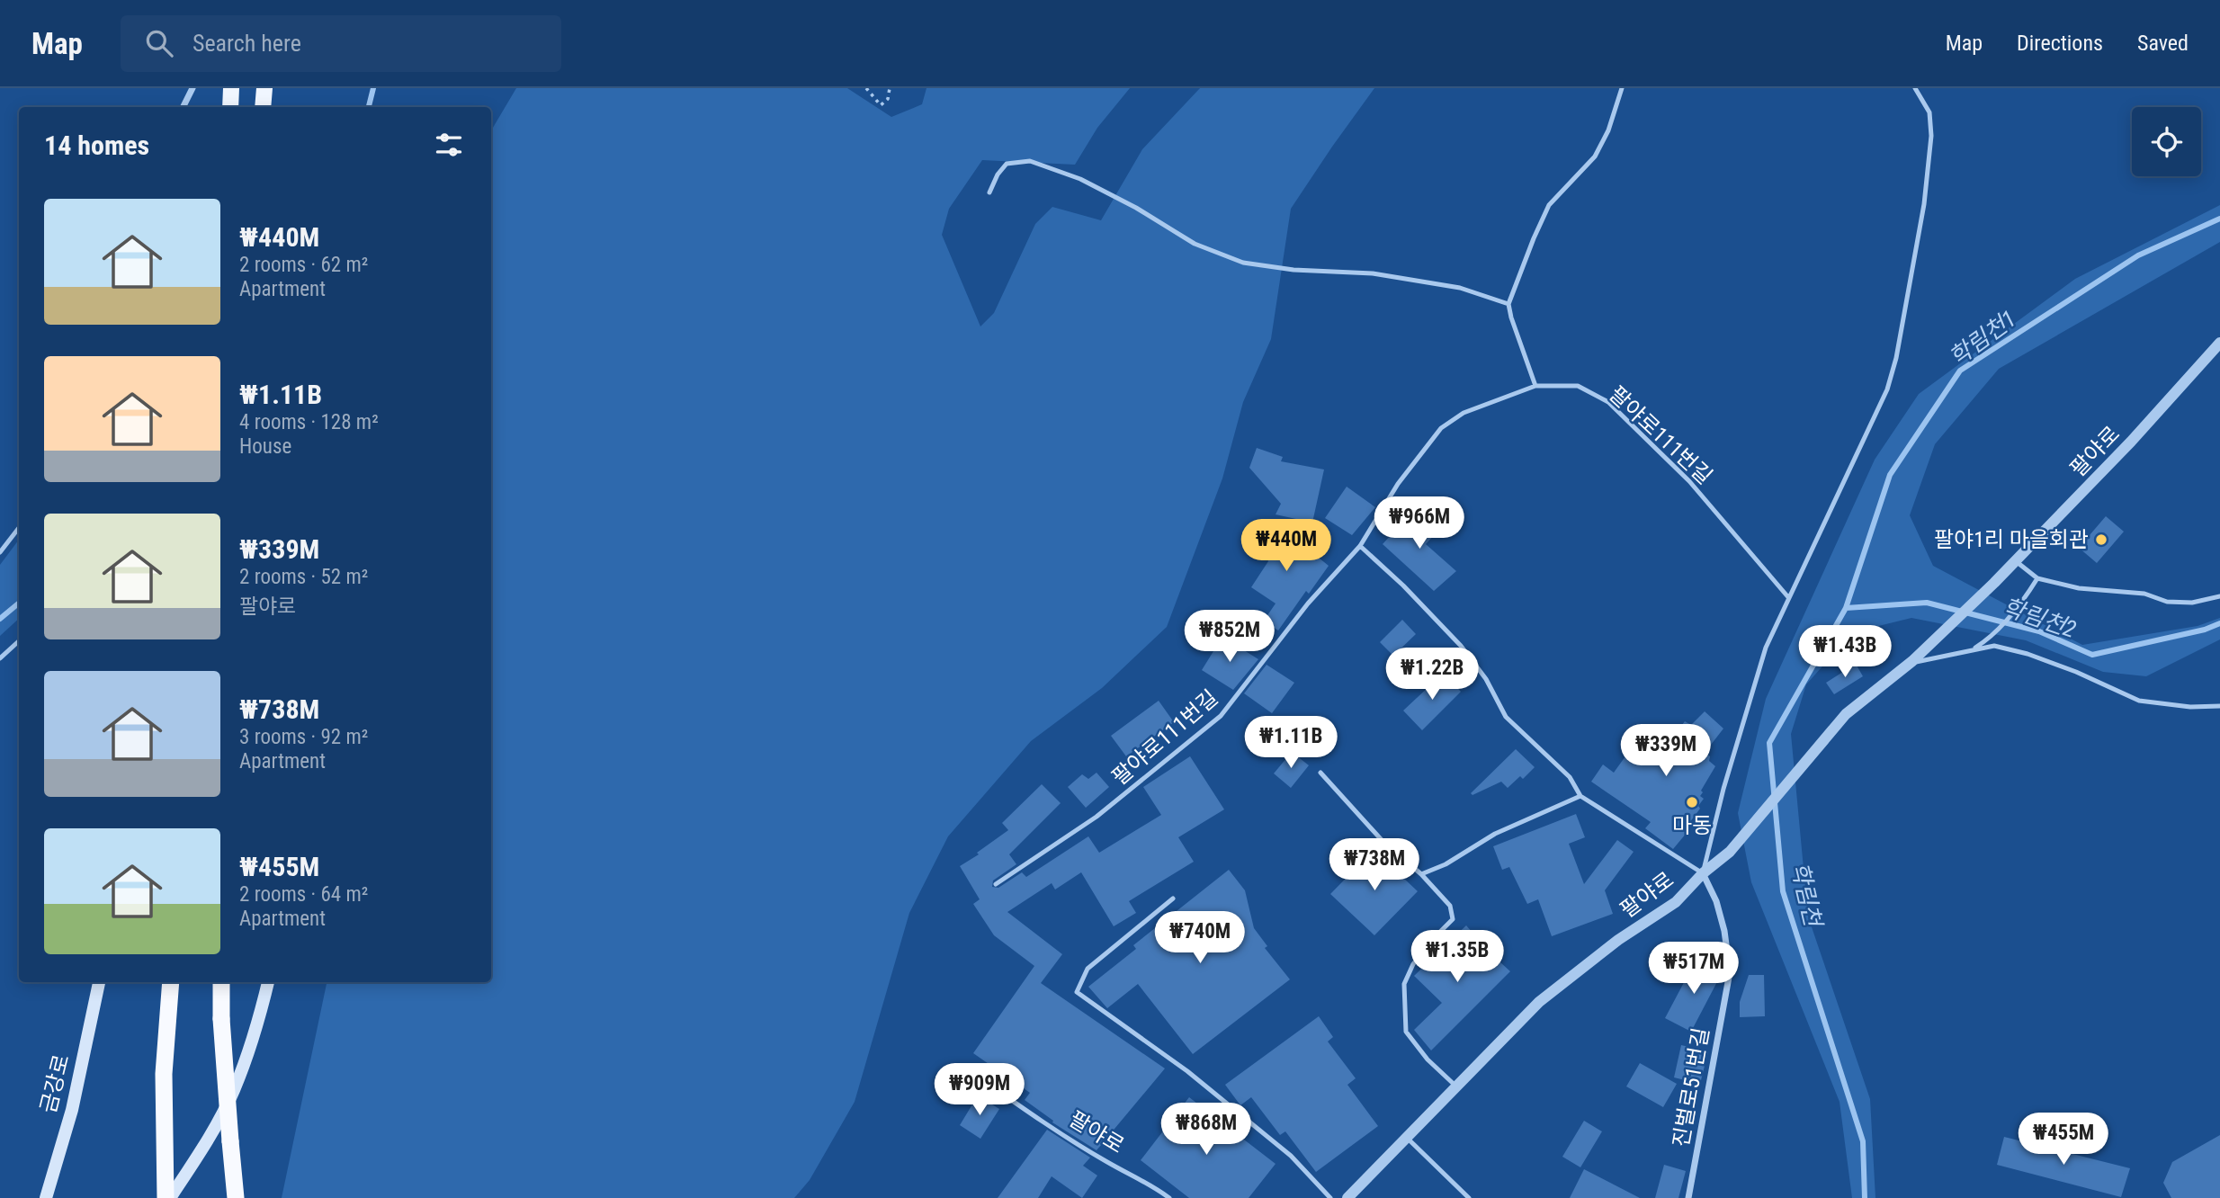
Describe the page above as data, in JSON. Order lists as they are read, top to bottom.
{
  "streets": {
    "main road": ["금강로"],
    "street": ["팔야로", "진벌로51번길"],
    "lane": ["팔야로111번길"]
  },
  "crossings": [
    ["팔야로111번길", "팔야로"],
    ["팔야로", "진벌로51번길"]
  ],
  "water": ["학림천1", "학림천2", "학림천"],
  "places": ["팔야1리 마을회관", "마동"],
  "page": {
    "header": "Map",
    "search": "Search here",
    "nav": ["Map", "Directions", "Saved"],
    "heading": "14 homes",
    "list": [
      {
        "name": "₩440M",
        "note": "2 rooms · 62 m² · Apartment"
      },
      {
        "name": "₩1.11B",
        "note": "4 rooms · 128 m² · House"
      },
      {
        "name": "₩339M",
        "note": "2 rooms · 52 m² · 팔야로"
      },
      {
        "name": "₩738M",
        "note": "3 rooms · 92 m² · Apartment"
      },
      {
        "name": "₩455M",
        "note": "2 rooms · 64 m² · Apartment"
      }
    ],
    "price": [
      "₩966M",
      "₩440M",
      "₩852M",
      "₩1.43B",
      "₩1.22B",
      "₩1.11B",
      "₩339M",
      "₩738M",
      "₩740M",
      "₩1.35B",
      "₩517M",
      "₩909M",
      "₩868M",
      "₩455M"
    ]
  }
}
